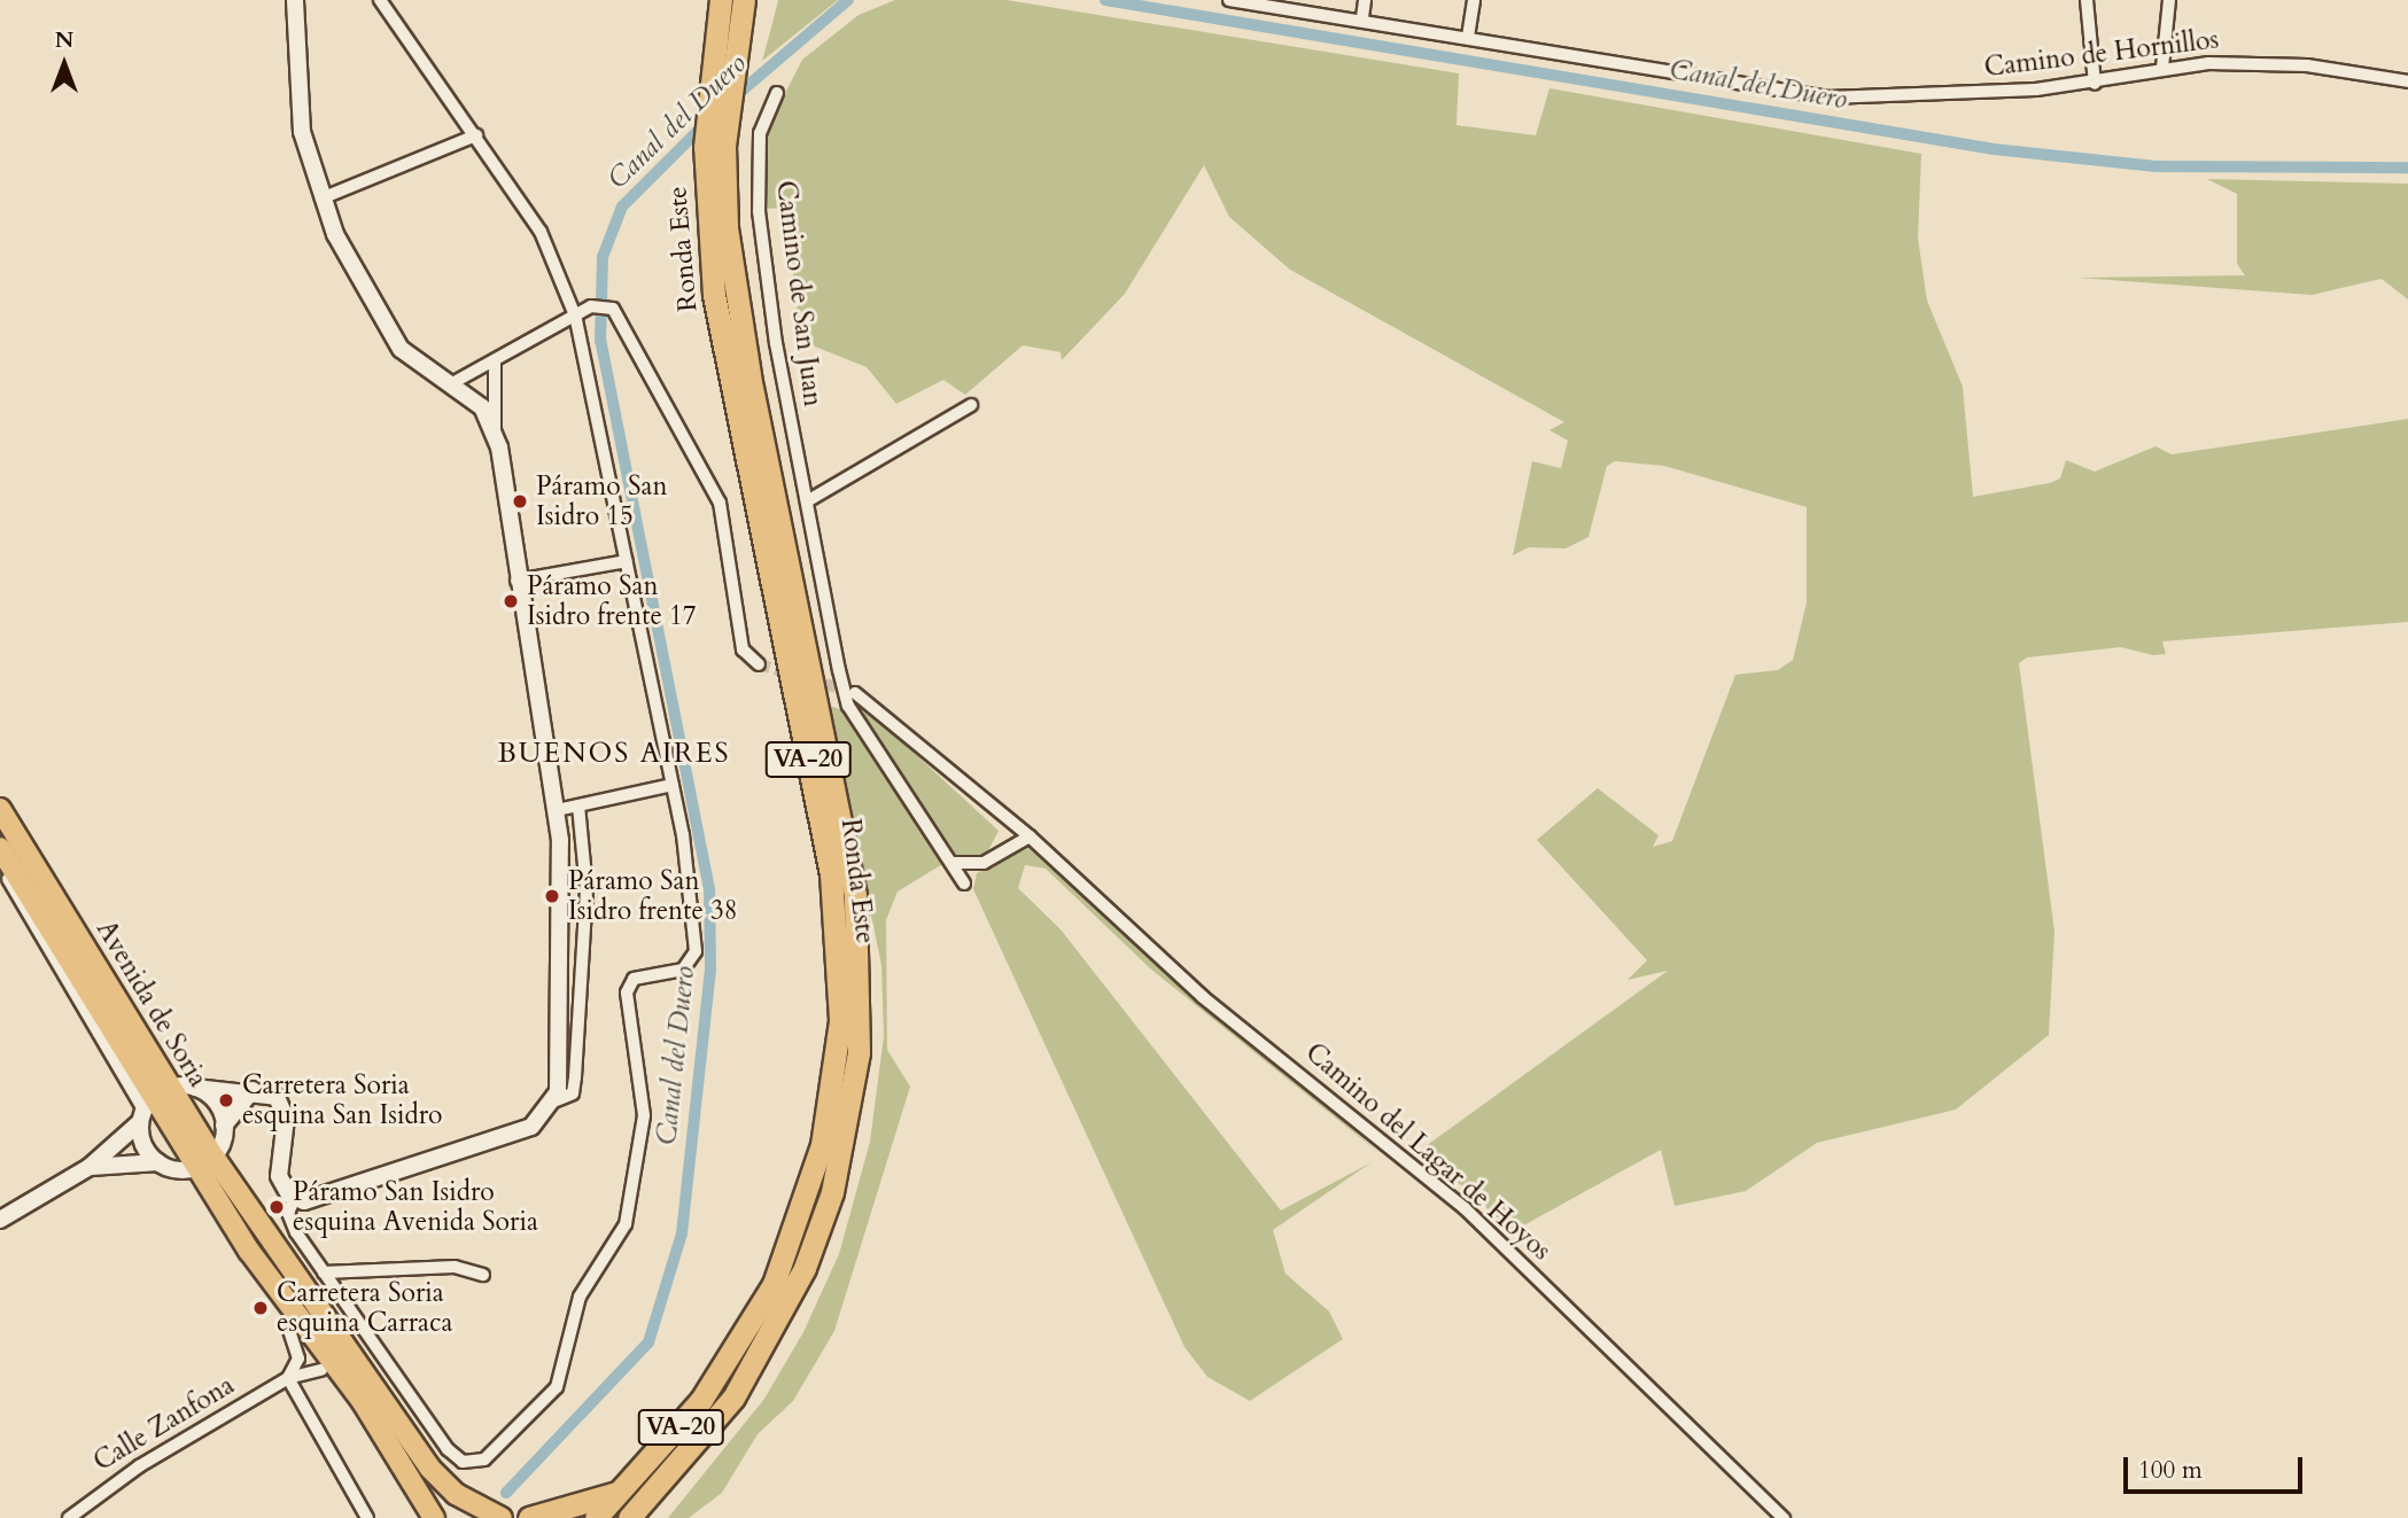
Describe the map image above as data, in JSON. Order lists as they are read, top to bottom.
{
  "streets": {
    "highway": ["Ronda Este", "VA-20"],
    "main road": ["Avenida de Soria"],
    "street": [
      "Camino de Hornillos",
      "Camino de San Juan",
      "Camino del Lagar de Hoyos",
      "Calle Zanfona"
    ]
  },
  "districts": ["BUENOS AIRES"],
  "water": ["Canal del Duero"],
  "places": [
    "Páramo San Isidro 15",
    "Páramo San Isidro frente 17",
    "Páramo San Isidro frente 38",
    "Carretera Soria esquina San Isidro",
    "Páramo San Isidro esquina Avenida Soria",
    "Carretera Soria esquina Carraca"
  ],
  "scale_bar": "100 m",
  "north": "top"
}
